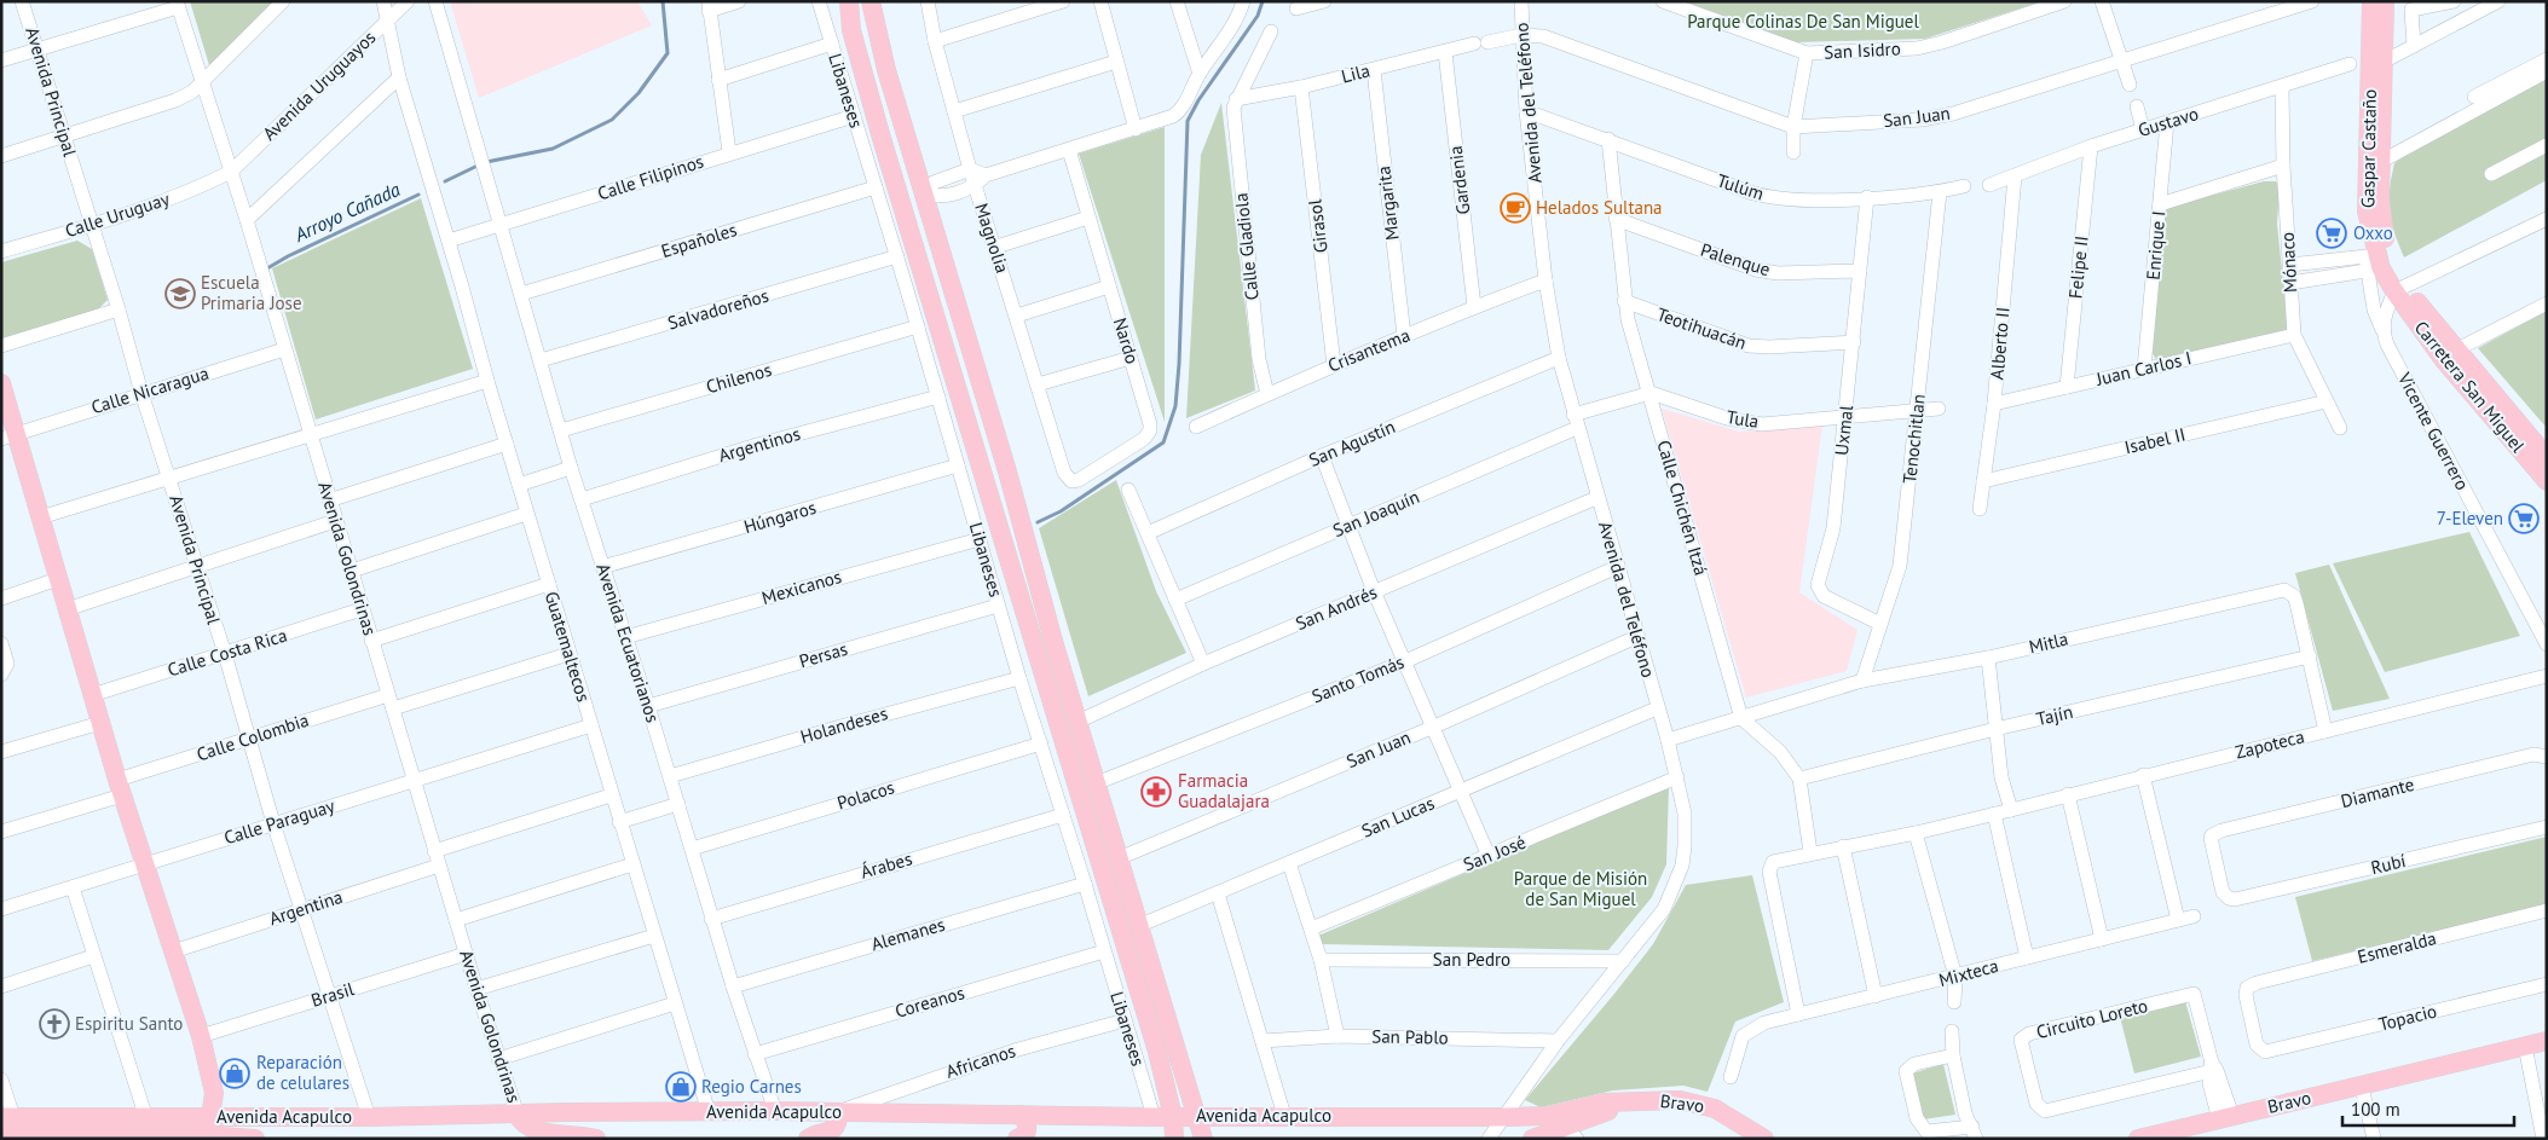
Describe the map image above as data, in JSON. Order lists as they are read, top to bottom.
{
  "streets": {
    "main road": [
      "Libaneses",
      "Gaspar Castaño",
      "Carretera San Miguel",
      "Bravo",
      "Avenida Acapulco"
    ],
    "street": [
      "San Isidro",
      "Lila",
      "Avenida Uruguayos",
      "Avenida Principal",
      "Avenida del Teléfono",
      "San Juan",
      "Gustavo",
      "Calle Filipinos",
      "Gardenia",
      "Tulúm",
      "Margarita",
      "Calle Uruguay",
      "Girasol",
      "Magnolia",
      "Españoles",
      "Enrique I",
      "Calle Gladiola",
      "Palenque",
      "Mónaco",
      "Felipe II",
      "Salvadoreños",
      "Teotihuacán",
      "Nardo",
      "Alberto II",
      "Crisantema",
      "Juan Carlos I",
      "Chilenos",
      "Calle Nicaragua",
      "Tula",
      "Uxmal",
      "Vicente Guerrero",
      "Tenochitlan",
      "Isabel II",
      "San Agustín",
      "Argentinos",
      "Calle Chichén Itzá",
      "San Joaquín",
      "Húngaros",
      "Avenida Golondrinas",
      "Mexicanos",
      "San Andrés",
      "Avenida Ecuatorianos",
      "Mitla",
      "Guatemaltecos",
      "Calle Costa Rica",
      "Persas",
      "Santo Tomás",
      "Tajín",
      "Holandeses",
      "Calle Colombia",
      "Zapoteca",
      "Diamante",
      "Polacos",
      "San Lucas",
      "Calle Paraguay",
      "San José",
      "Rubí",
      "Árabes",
      "Argentina",
      "Alemanes",
      "Esmeralda",
      "San Pedro",
      "Mixteca",
      "Brasil",
      "Coreanos",
      "Topacio",
      "Circuito Loreto",
      "San Pablo",
      "Africanos"
    ]
  },
  "crossings": [
    ["Lila", "Avenida del Teléfono"],
    ["Lila", "San Juan"],
    ["Lila", "Gardenia"],
    ["Lila", "Margarita"],
    ["Lila", "Girasol"],
    ["Lila", "Calle Gladiola"],
    ["Avenida Uruguayos", "Calle Uruguay"],
    ["Avenida Uruguayos", "Avenida Golondrinas"],
    ["Avenida Uruguayos", "Guatemaltecos"],
    ["Libaneses", "Calle Filipinos"],
    ["Libaneses", "Españoles"],
    ["Libaneses", "Salvadoreños"],
    ["Libaneses", "Chilenos"],
    ["Libaneses", "Argentinos"],
    ["Libaneses", "Húngaros"],
    ["Libaneses", "Mexicanos"],
    ["Libaneses", "Persas"],
    ["Libaneses", "Holandeses"],
    ["Libaneses", "Polacos"],
    ["Libaneses", "Árabes"],
    ["Libaneses", "Alemanes"],
    ["Libaneses", "Coreanos"],
    ["Libaneses", "Africanos"],
    ["Libaneses", "Avenida Acapulco"],
    ["Avenida Principal", "Calle Uruguay"],
    ["Avenida Principal", "Calle Nicaragua"],
    ["Avenida Principal", "Calle Costa Rica"],
    ["Avenida Principal", "Calle Colombia"],
    ["Avenida Principal", "Calle Paraguay"],
    ["Avenida Principal", "Argentina"],
    ["Avenida Principal", "Brasil"],
    ["Avenida Principal", "Avenida Acapulco"],
    ["Avenida del Teléfono", "San Juan"],
    ["Avenida del Teléfono", "Tulúm"],
    ["Avenida del Teléfono", "Crisantema"],
    ["Avenida del Teléfono", "San Agustín"],
    ["Avenida del Teléfono", "San Joaquín"],
    ["Avenida del Teléfono", "San Andrés"],
    ["Avenida del Teléfono", "Mitla"],
    ["Avenida del Teléfono", "Santo Tomás"],
    ["Avenida del Teléfono", "San Lucas"],
    ["Avenida del Teléfono", "San José"],
    ["Avenida del Teléfono", "San Pedro"],
    ["Avenida del Teléfono", "San Pablo"],
    ["Avenida del Teléfono", "Avenida Acapulco"],
    ["Gustavo", "Enrique I"],
    ["Gustavo", "Mónaco"],
    ["Gustavo", "Felipe II"],
    ["Gustavo", "Alberto II"],
    ["Gaspar Castaño", "Carretera San Miguel"],
    ["Gaspar Castaño", "Vicente Guerrero"],
    ["Calle Filipinos", "Avenida Ecuatorianos"],
    ["Calle Filipinos", "Guatemaltecos"],
    ["Gardenia", "Crisantema"],
    ["Tulúm", "Uxmal"],
    ["Tulúm", "Tenochitlan"],
    ["Tulúm", "Calle Chichén Itzá"],
    ["Margarita", "Crisantema"],
    ["Calle Uruguay", "Avenida Golondrinas"],
    ["Girasol", "Crisantema"],
    ["Magnolia", "Nardo"],
    ["Españoles", "Avenida Ecuatorianos"],
    ["Enrique I", "Juan Carlos I"],
    ["Calle Gladiola", "Crisantema"],
    ["Palenque", "Uxmal"],
    ["Palenque", "Calle Chichén Itzá"],
    ["Mónaco", "Juan Carlos I"],
    ["Mónaco", "Isabel II"],
    ["Felipe II", "Juan Carlos I"],
    ["Salvadoreños", "Avenida Ecuatorianos"],
    ["Teotihuacán", "Uxmal"],
    ["Teotihuacán", "Calle Chichén Itzá"],
    ["Alberto II", "Juan Carlos I"],
    ["Alberto II", "Isabel II"],
    ["Chilenos", "Avenida Ecuatorianos"],
    ["Calle Nicaragua", "Avenida Golondrinas"],
    ["Tula", "Uxmal"],
    ["Tula", "Tenochitlan"],
    ["Tula", "Calle Chichén Itzá"],
    ["Uxmal", "Tenochitlan"],
    ["Tenochitlan", "Mitla"],
    ["Argentinos", "Avenida Ecuatorianos"],
    ["Calle Chichén Itzá", "Mitla"],
    ["Húngaros", "Avenida Ecuatorianos"],
    ["Avenida Golondrinas", "Calle Costa Rica"],
    ["Avenida Golondrinas", "Calle Colombia"],
    ["Avenida Golondrinas", "Calle Paraguay"],
    ["Avenida Golondrinas", "Argentina"],
    ["Avenida Golondrinas", "Brasil"],
    ["Avenida Golondrinas", "Avenida Acapulco"],
    ["Mexicanos", "Avenida Ecuatorianos"],
    ["Avenida Ecuatorianos", "Persas"],
    ["Avenida Ecuatorianos", "Holandeses"],
    ["Avenida Ecuatorianos", "Polacos"],
    ["Avenida Ecuatorianos", "Árabes"],
    ["Avenida Ecuatorianos", "Alemanes"],
    ["Avenida Ecuatorianos", "Coreanos"],
    ["Avenida Ecuatorianos", "Avenida Acapulco"],
    ["Mitla", "Tajín"],
    ["Mitla", "Zapoteca"],
    ["Guatemaltecos", "Calle Colombia"],
    ["Guatemaltecos", "Calle Paraguay"],
    ["Guatemaltecos", "Avenida Acapulco"],
    ["Zapoteca", "Mixteca"],
    ["Diamante", "Rubí"],
    ["Esmeralda", "Topacio"],
    ["Africanos", "Avenida Acapulco"],
    ["Bravo", "Avenida Acapulco"]
  ],
  "water": ["Arroyo Cañada"],
  "parks": ["Parque Colinas De San Miguel", "Parque de Misión de San Miguel"],
  "places": {
    "cafe": ["Helados Sultana"],
    "supermarket": ["Oxxo", "7-Eleven"],
    "school or university": ["Escuela Primaria Jose"],
    "pharmacy": ["Farmacia Guadalajara"],
    "church": ["Espiritu Santo"],
    "shop": ["Reparación de celulares", "Regio Carnes"]
  },
  "scale_bar": "100 m"
}
